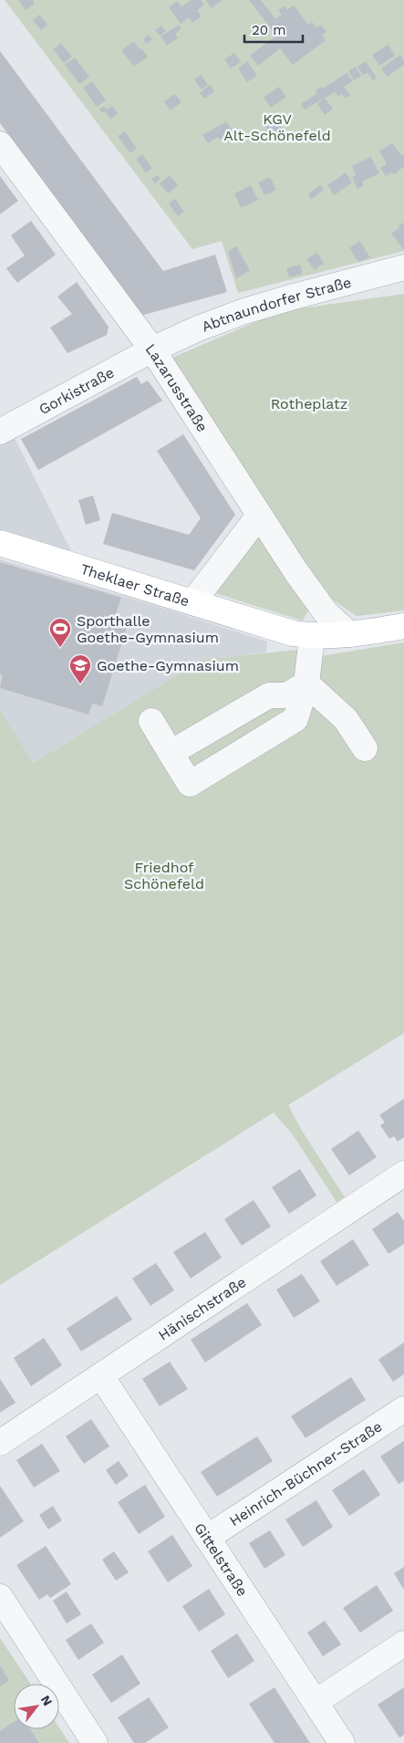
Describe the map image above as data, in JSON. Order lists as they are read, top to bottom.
{
  "streets": {
    "main road": ["Theklaer Straße"],
    "street": [
      "Abtnaundorfer Straße",
      "Lazarusstraße",
      "Gorkistraße",
      "Hänischstraße",
      "Heinrich-Büchner-Straße",
      "Gittelstraße"
    ]
  },
  "crossings": [
    ["Abtnaundorfer Straße", "Lazarusstraße"],
    ["Abtnaundorfer Straße", "Gorkistraße"],
    ["Lazarusstraße", "Gorkistraße"],
    ["Lazarusstraße", "Theklaer Straße"],
    ["Hänischstraße", "Gittelstraße"],
    ["Heinrich-Büchner-Straße", "Gittelstraße"]
  ],
  "parks": ["KGV Alt-Schönefeld", "Rotheplatz", "Friedhof Schönefeld"],
  "places": {
    "sports": ["Sporthalle Goethe-Gymnasium"],
    "school or university": ["Goethe-Gymnasium"]
  },
  "scale_bar": "20 m",
  "north": "top right"
}
